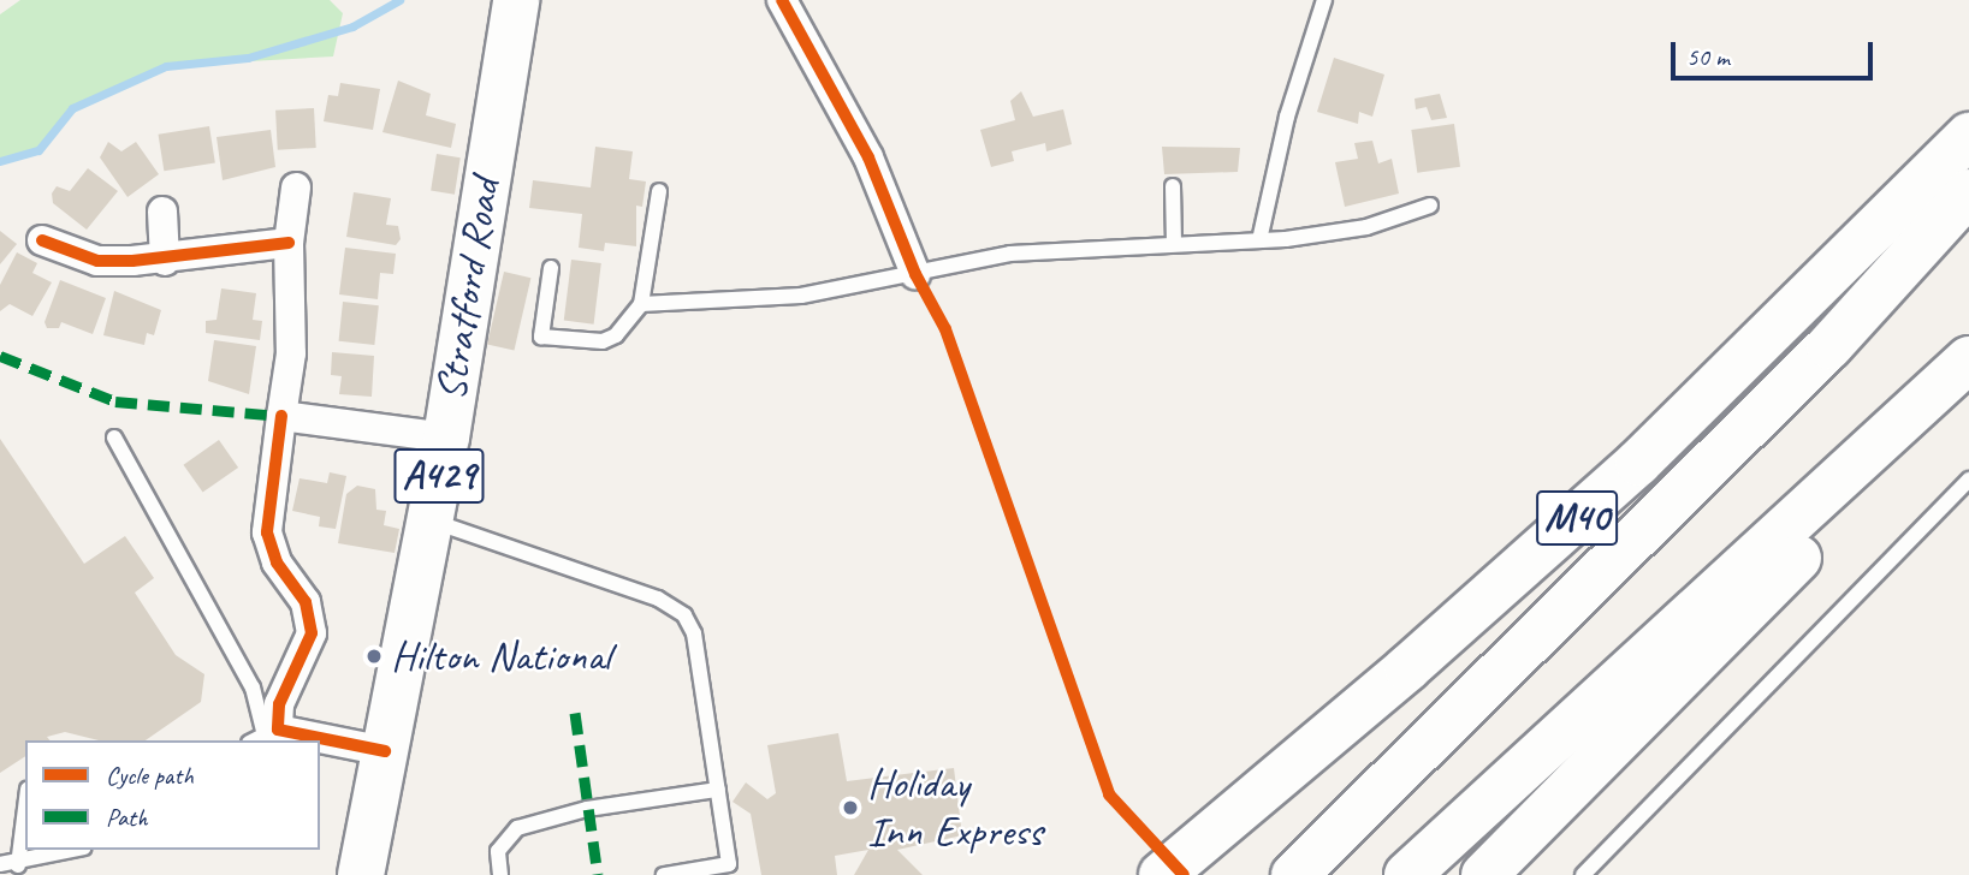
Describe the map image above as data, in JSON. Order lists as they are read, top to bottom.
{
  "streets": {
    "highway": ["Stratford Road", "A429", "M40"]
  },
  "places": ["Hilton National", "Holiday Inn Express"],
  "legend": ["Cycle path", "Path"],
  "scale_bar": "50 m"
}
